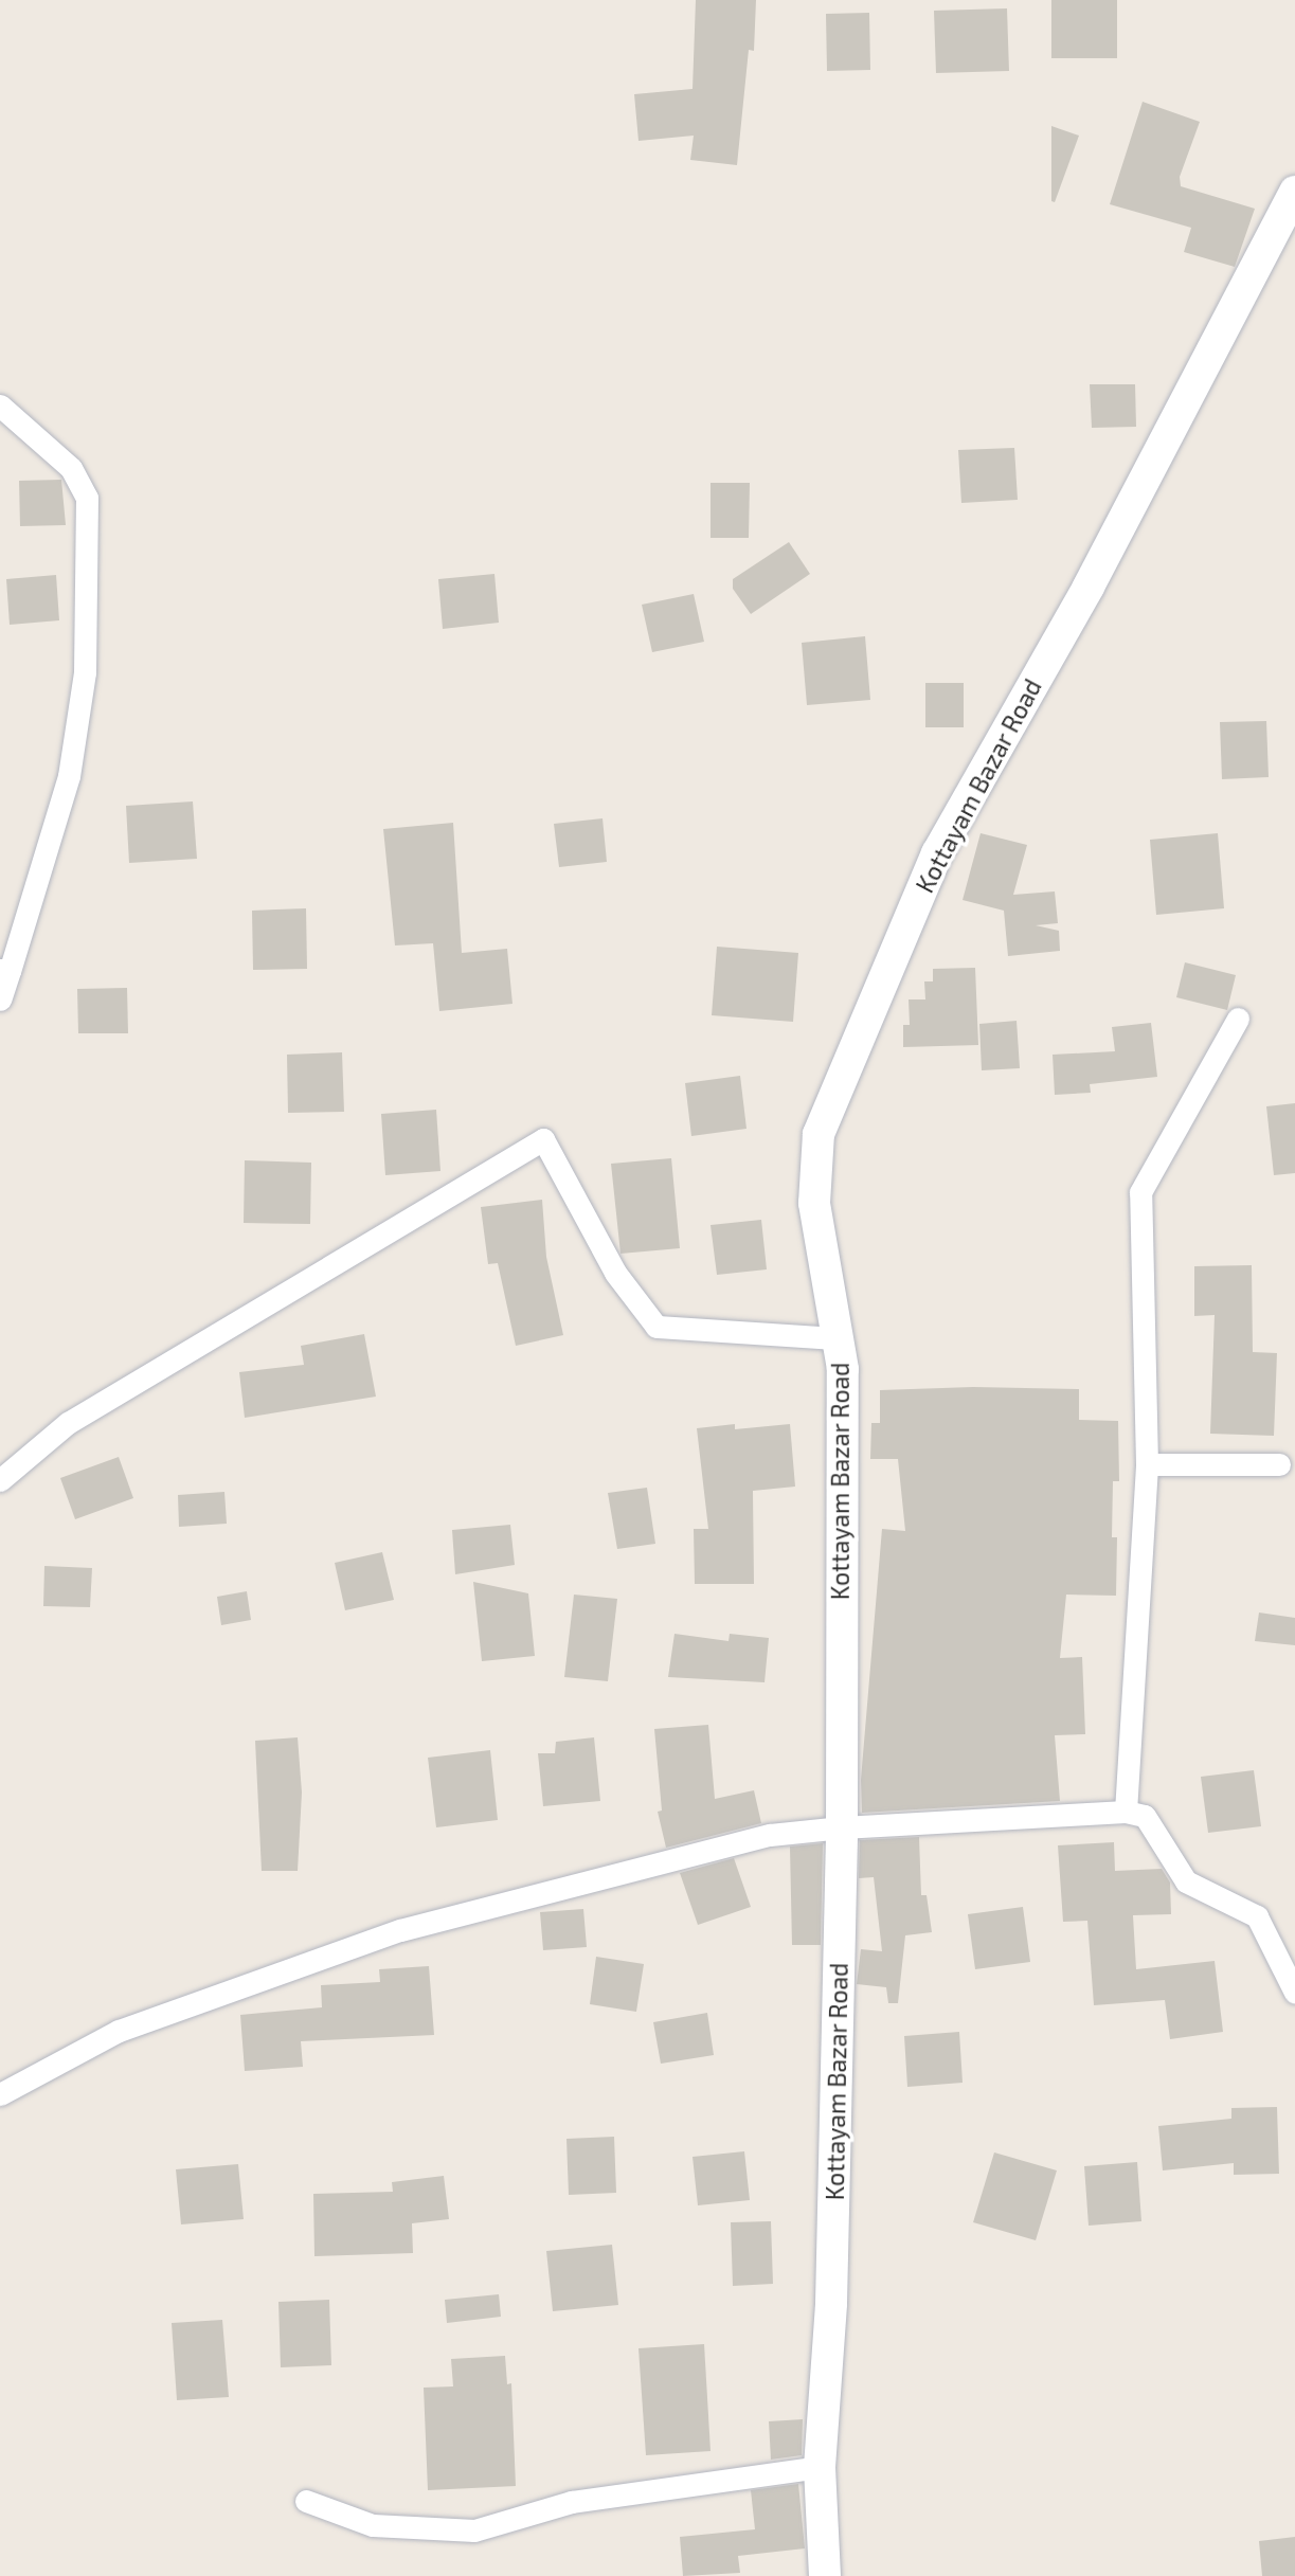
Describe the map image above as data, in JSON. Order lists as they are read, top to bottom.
{
  "streets": {
    "main road": ["Kottayam Bazar Road"]
  }
}
